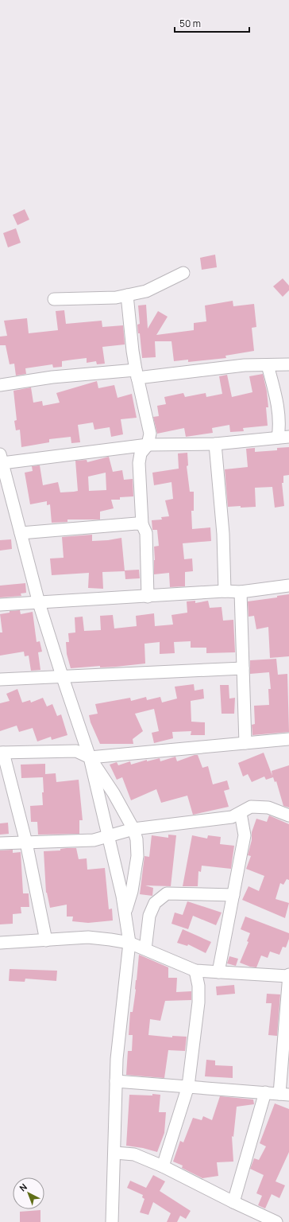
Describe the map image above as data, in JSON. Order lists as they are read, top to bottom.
{
  "scale_bar": "50 m",
  "north": "top left"
}
